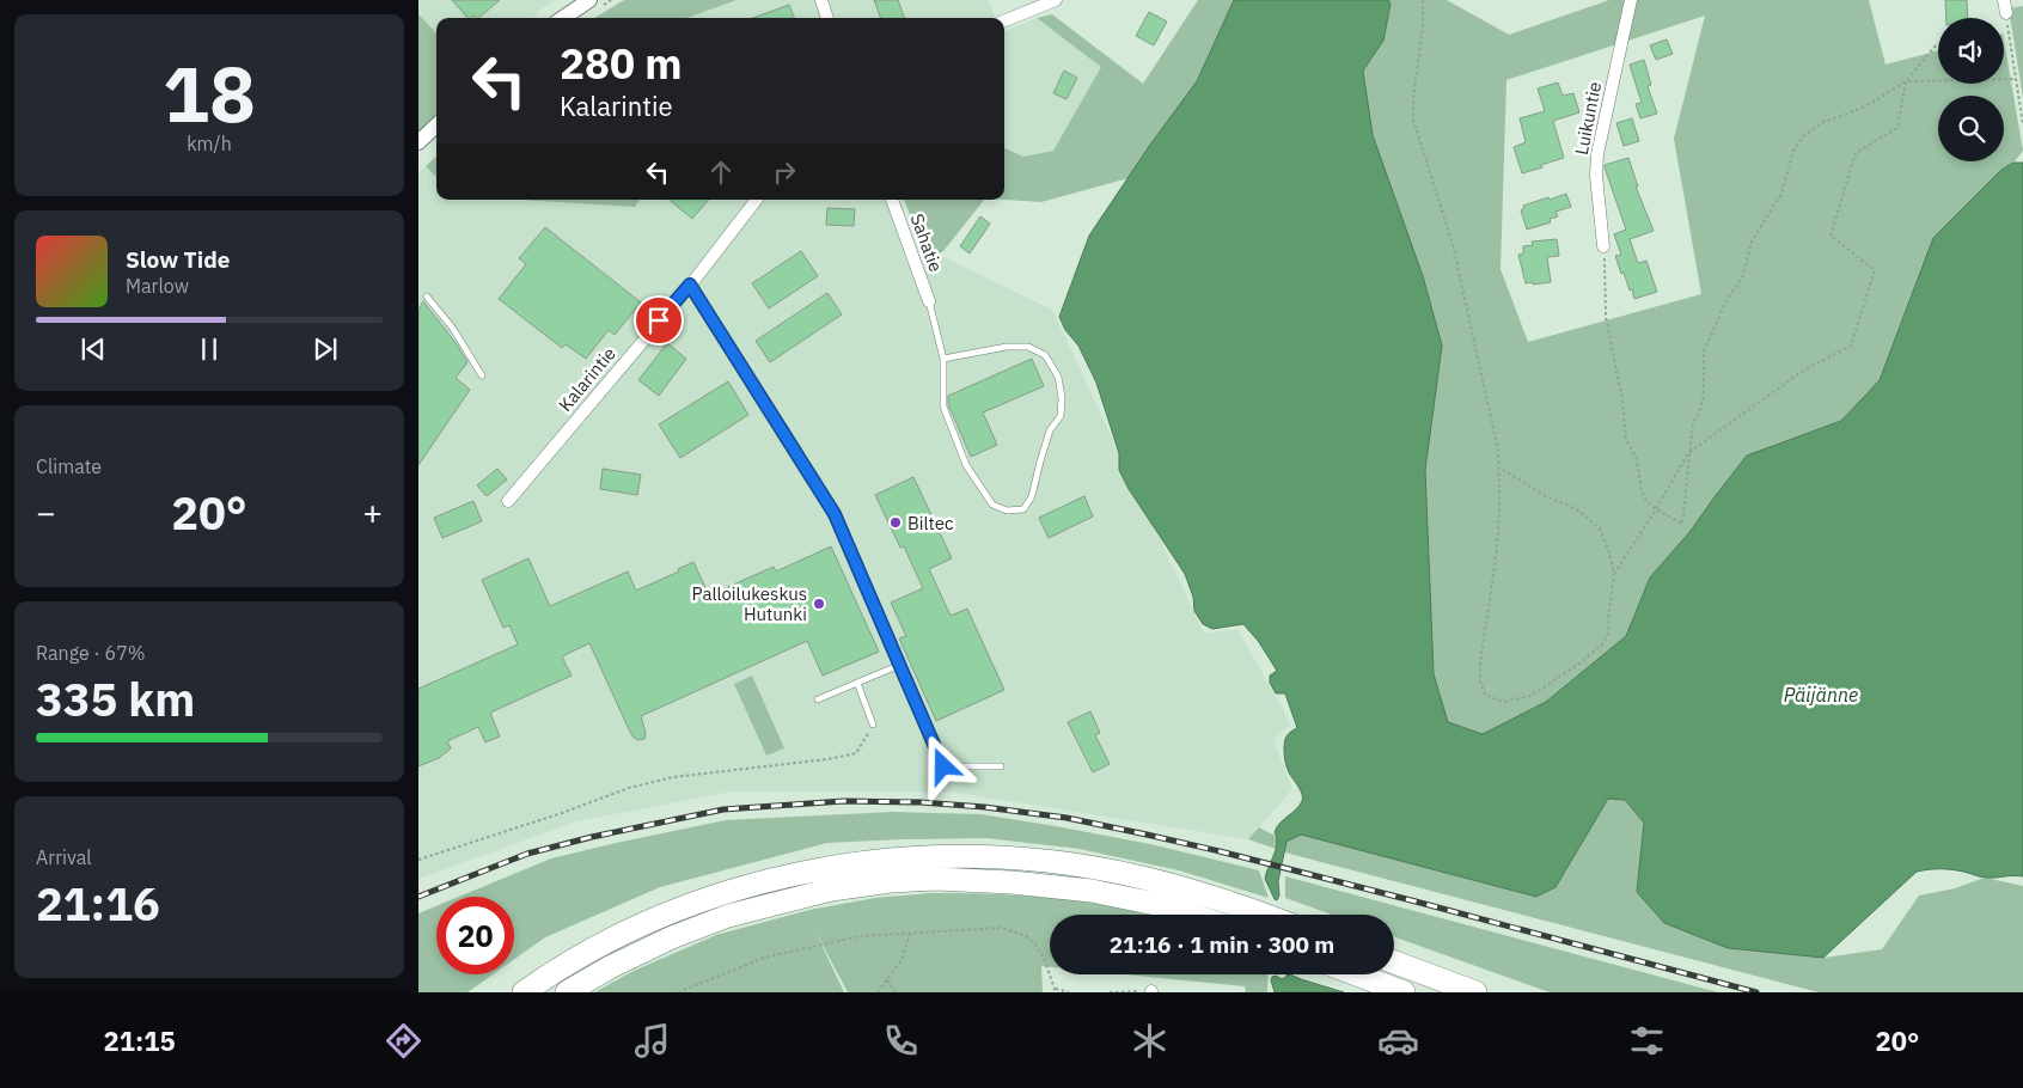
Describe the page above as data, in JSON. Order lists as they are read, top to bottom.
{
  "streets": {
    "street": ["Luikuntie", "Sahatie", "Kalarintie"]
  },
  "water": ["Päijänne"],
  "places": ["Biltec", "Palloilukeskus Hutunki"],
  "page": {
    "tile": [
      ["18", "km/h"],
      "Climate",
      ["Range · 67%", "335 km"],
      ["Arrival", "21:16"]
    ],
    "turn": ["280 m", "Kalarintie"],
    "song": ["Slow Tide", "Marlow"],
    "heat": ["−", "20°", "+"],
    "limit": "20",
    "trip": "21:16 · 1 min · 300 m",
    "tabs": ["21:15", "20°"]
  }
}
